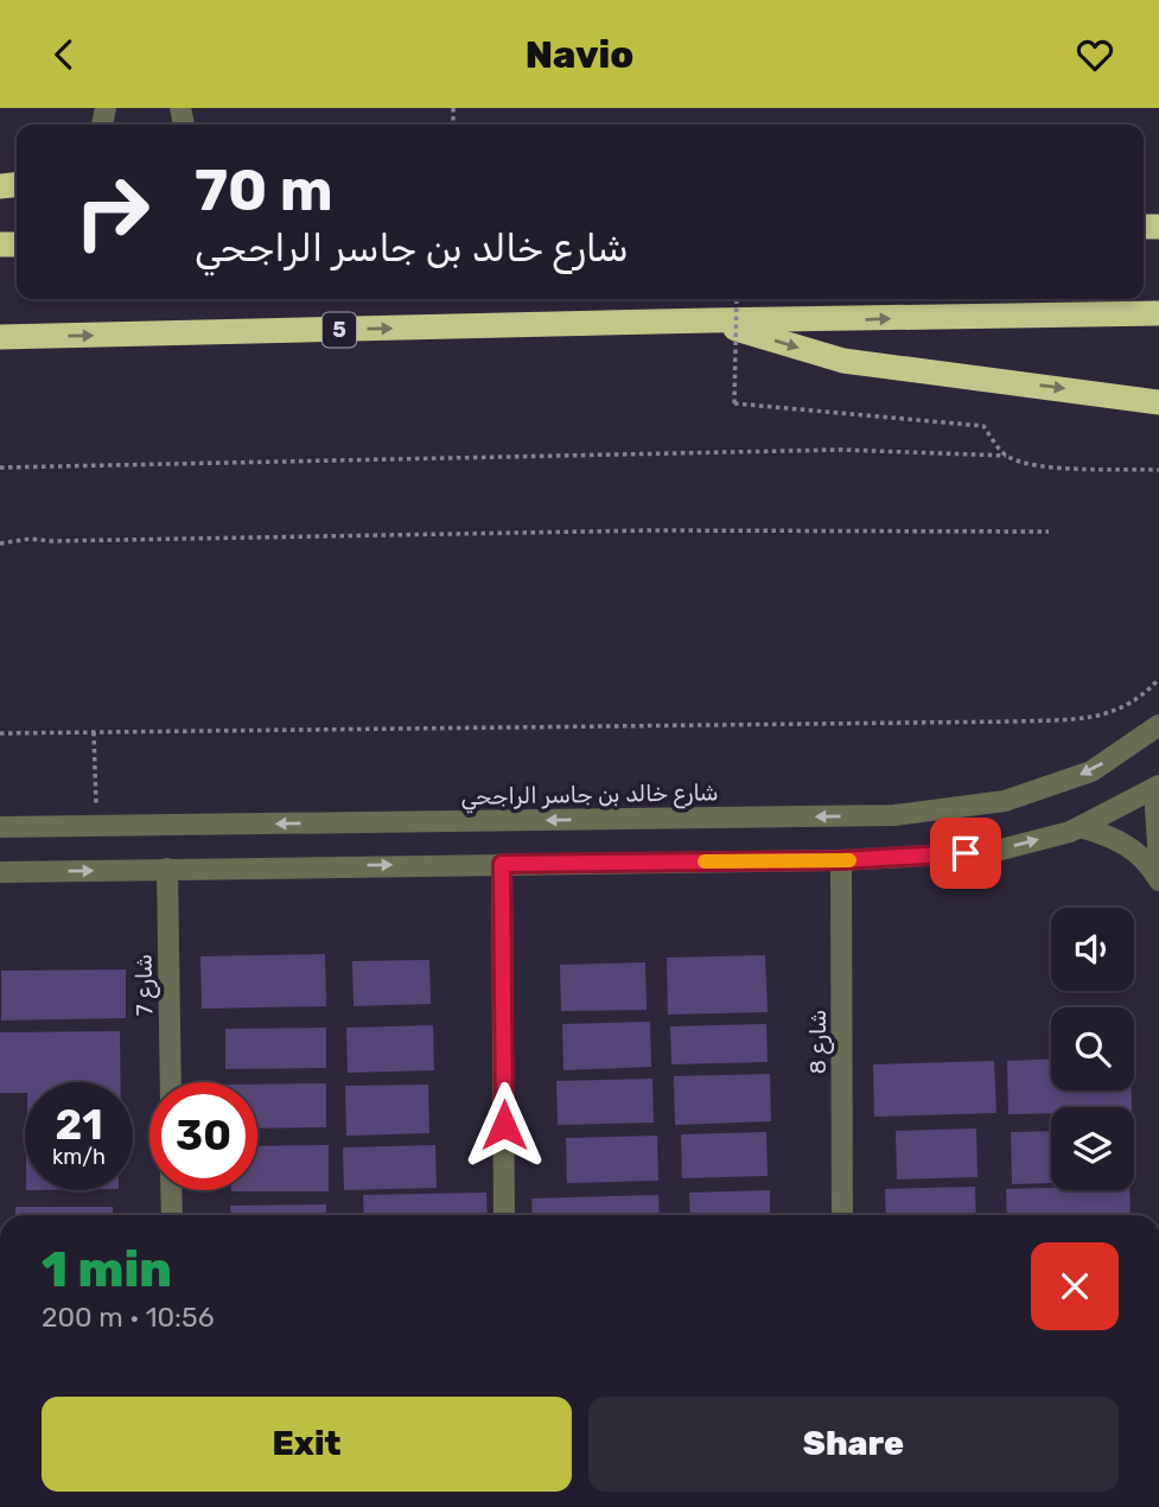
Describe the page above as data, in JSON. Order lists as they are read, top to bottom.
{
  "streets": {
    "highway": ["5"],
    "street": ["شارع خالد بن جاسر الراجحي", "شارع 7", "شارع 8"]
  },
  "page": {
    "header": "Navio",
    "turn": ["70 m", "شارع خالد بن جاسر الراجحي"],
    "speed": "21 km/h",
    "limit": "30",
    "heading": ["1 min", "200 m · 10:56"],
    "buttons": ["Exit", "Share"]
  }
}
